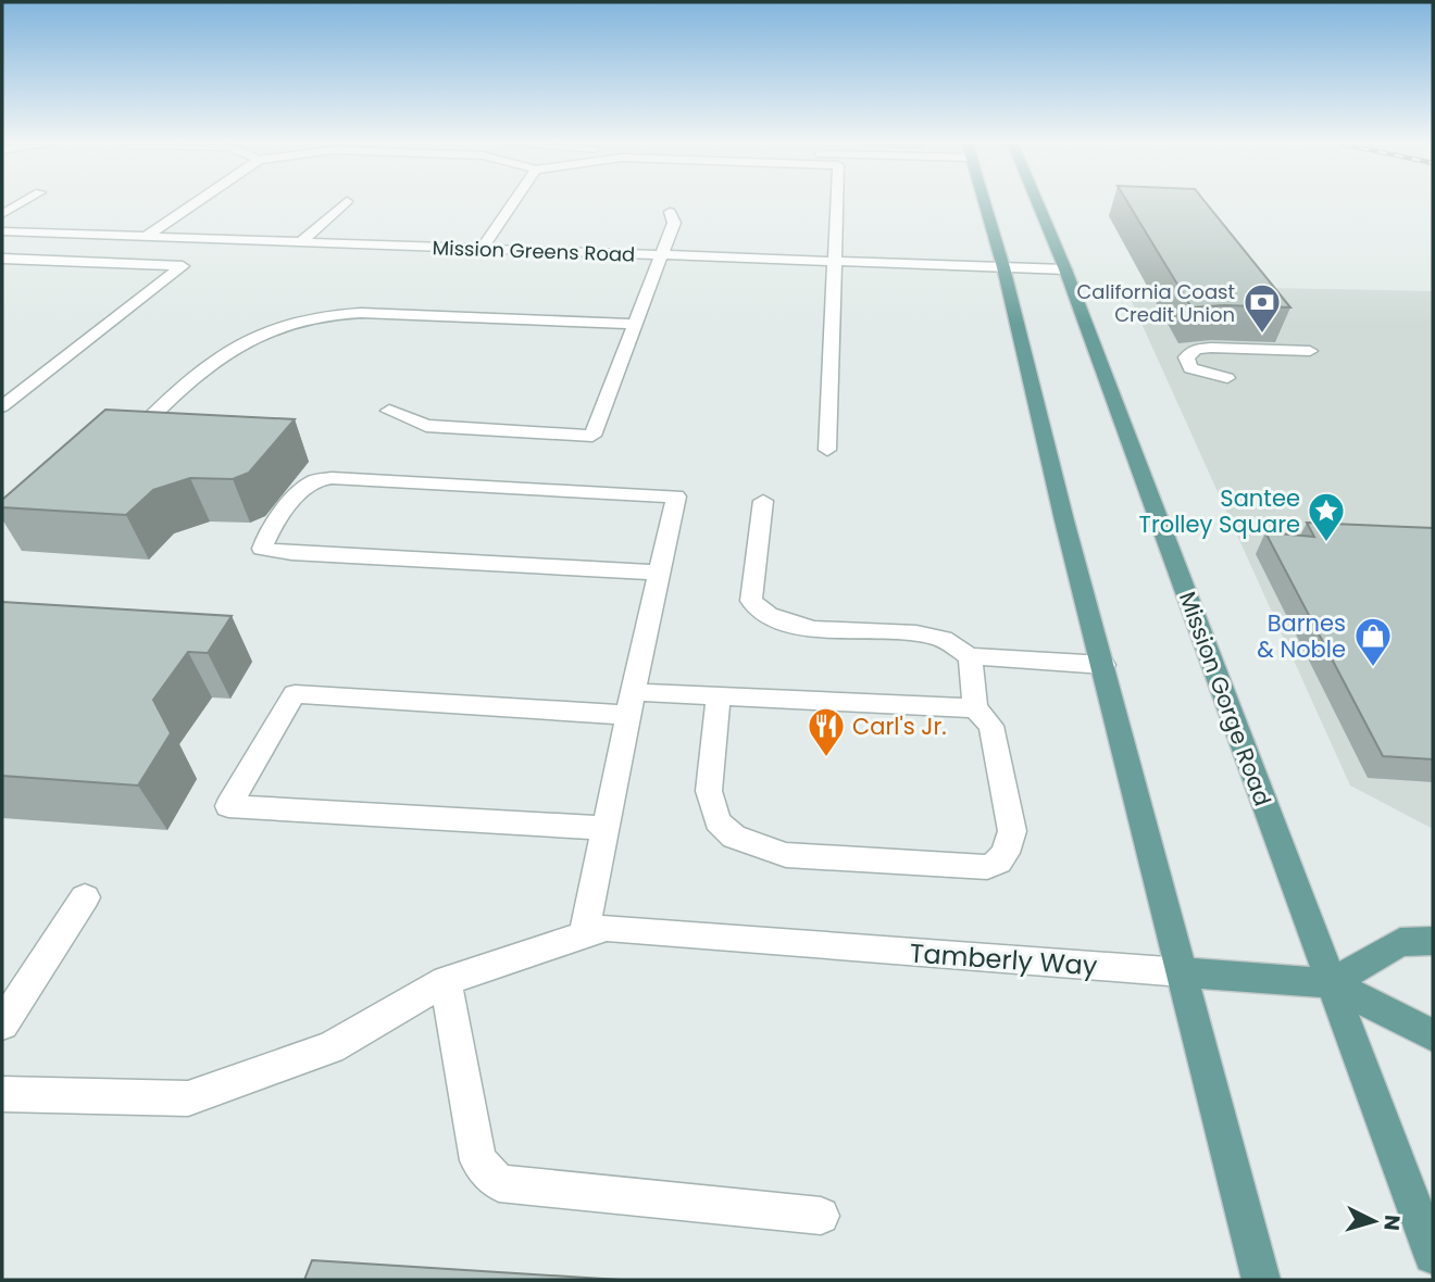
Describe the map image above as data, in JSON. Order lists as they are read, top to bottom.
{
  "streets": {
    "main road": ["Mission Gorge Road"],
    "street": ["Mission Greens Road", "Tamberly Way"]
  },
  "crossings": [
    ["Mission Greens Road", "Mission Gorge Road"]
  ],
  "places": {
    "bank": ["California Coast Credit Union"],
    "place": ["Santee Trolley Square"],
    "shop": ["Barnes & Noble"],
    "restaurant": ["Carl's Jr."]
  },
  "north": "right"
}
